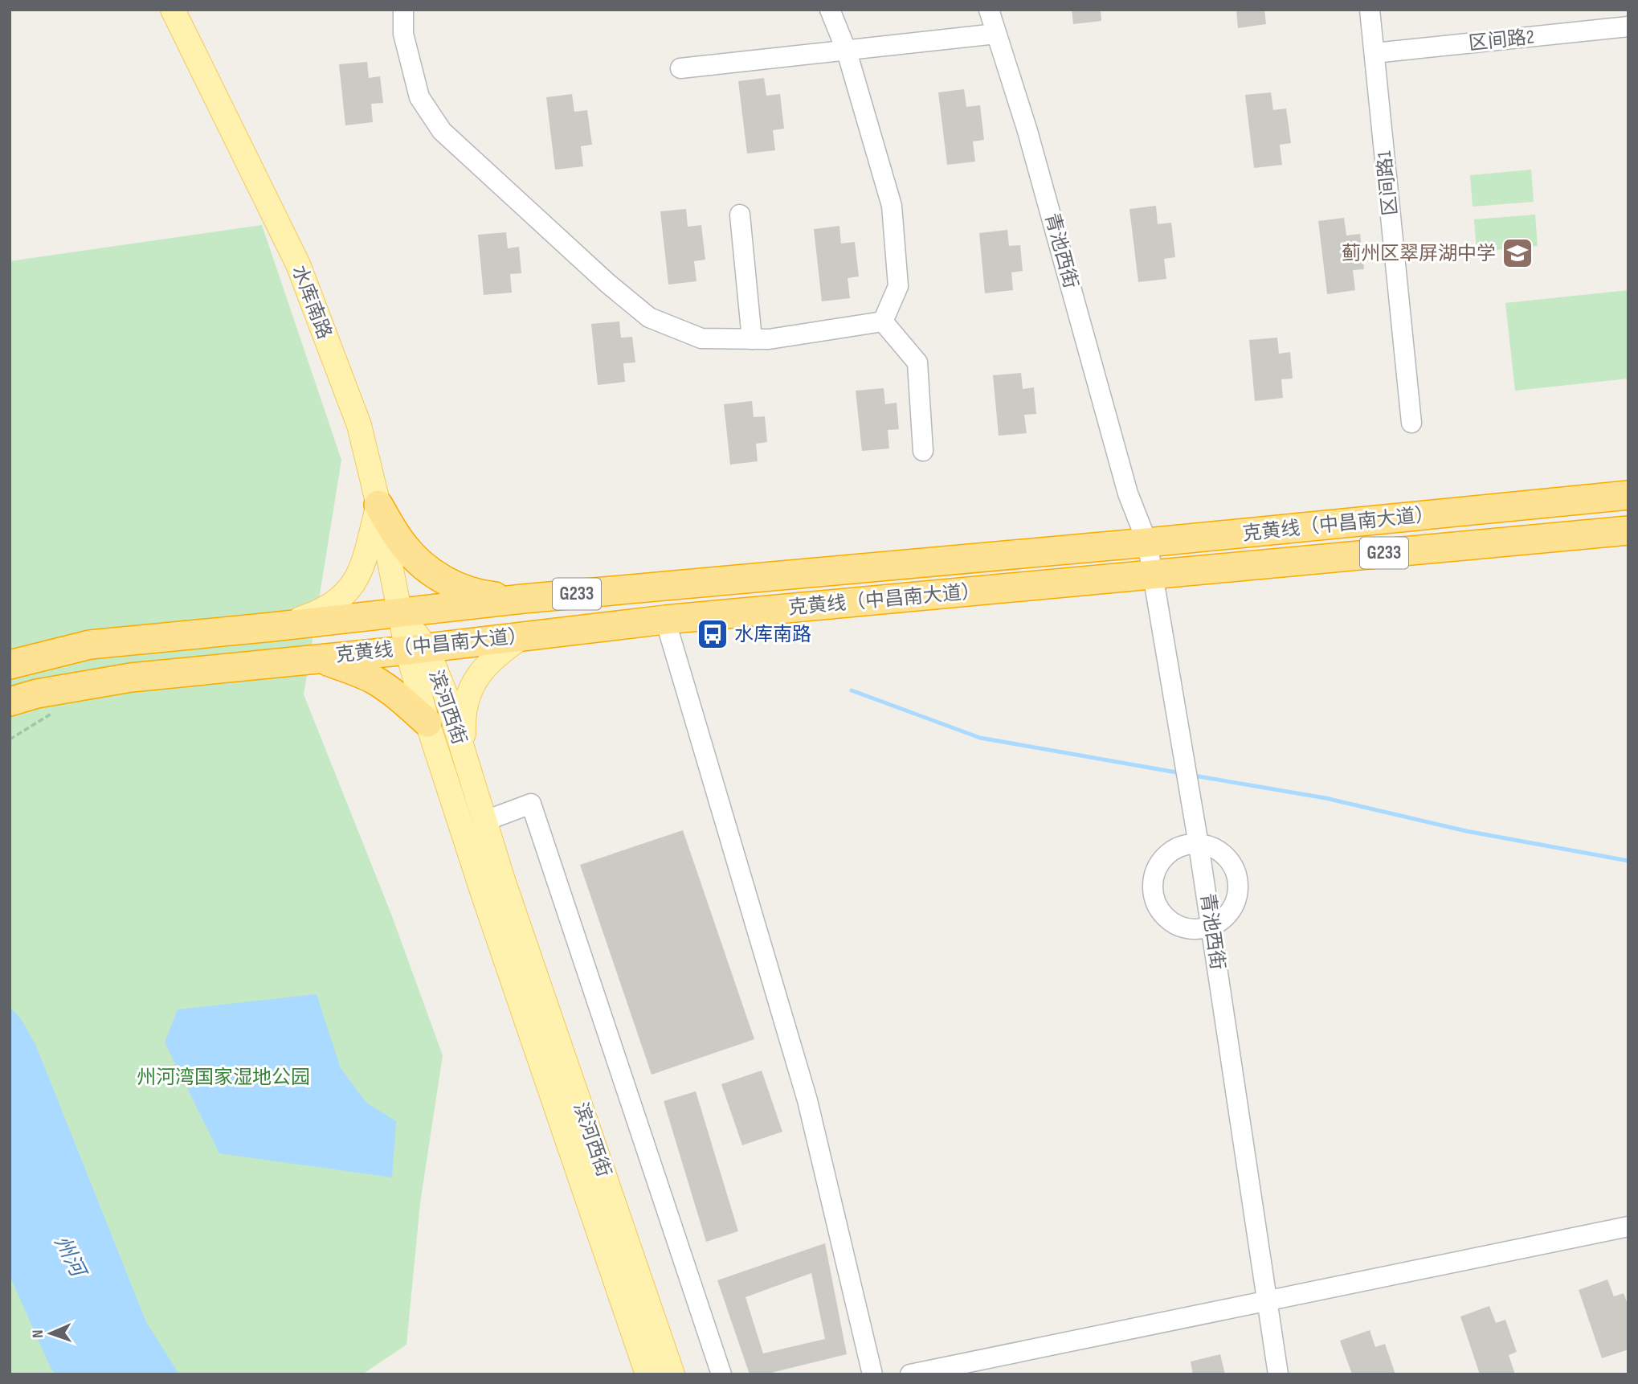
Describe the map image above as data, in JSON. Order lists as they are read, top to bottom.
{
  "streets": {
    "highway": ["克黄线（中昌南大道）", "G233"],
    "main road": ["水库南路", "滨河西街"],
    "street": ["区间路2", "区间路1", "青池西街"]
  },
  "crossings": [
    ["区间路2", "区间路1"],
    ["青池西街", "克黄线（中昌南大道）"],
    ["水库南路", "克黄线（中昌南大道）"],
    ["水库南路", "滨河西街"],
    ["克黄线（中昌南大道）", "滨河西街"]
  ],
  "water": ["州河"],
  "parks": ["州河湾国家湿地公园"],
  "places": {
    "school or university": ["蓟州区翠屏湖中学"],
    "bus stop": ["水库南路"]
  },
  "north": "left"
}
